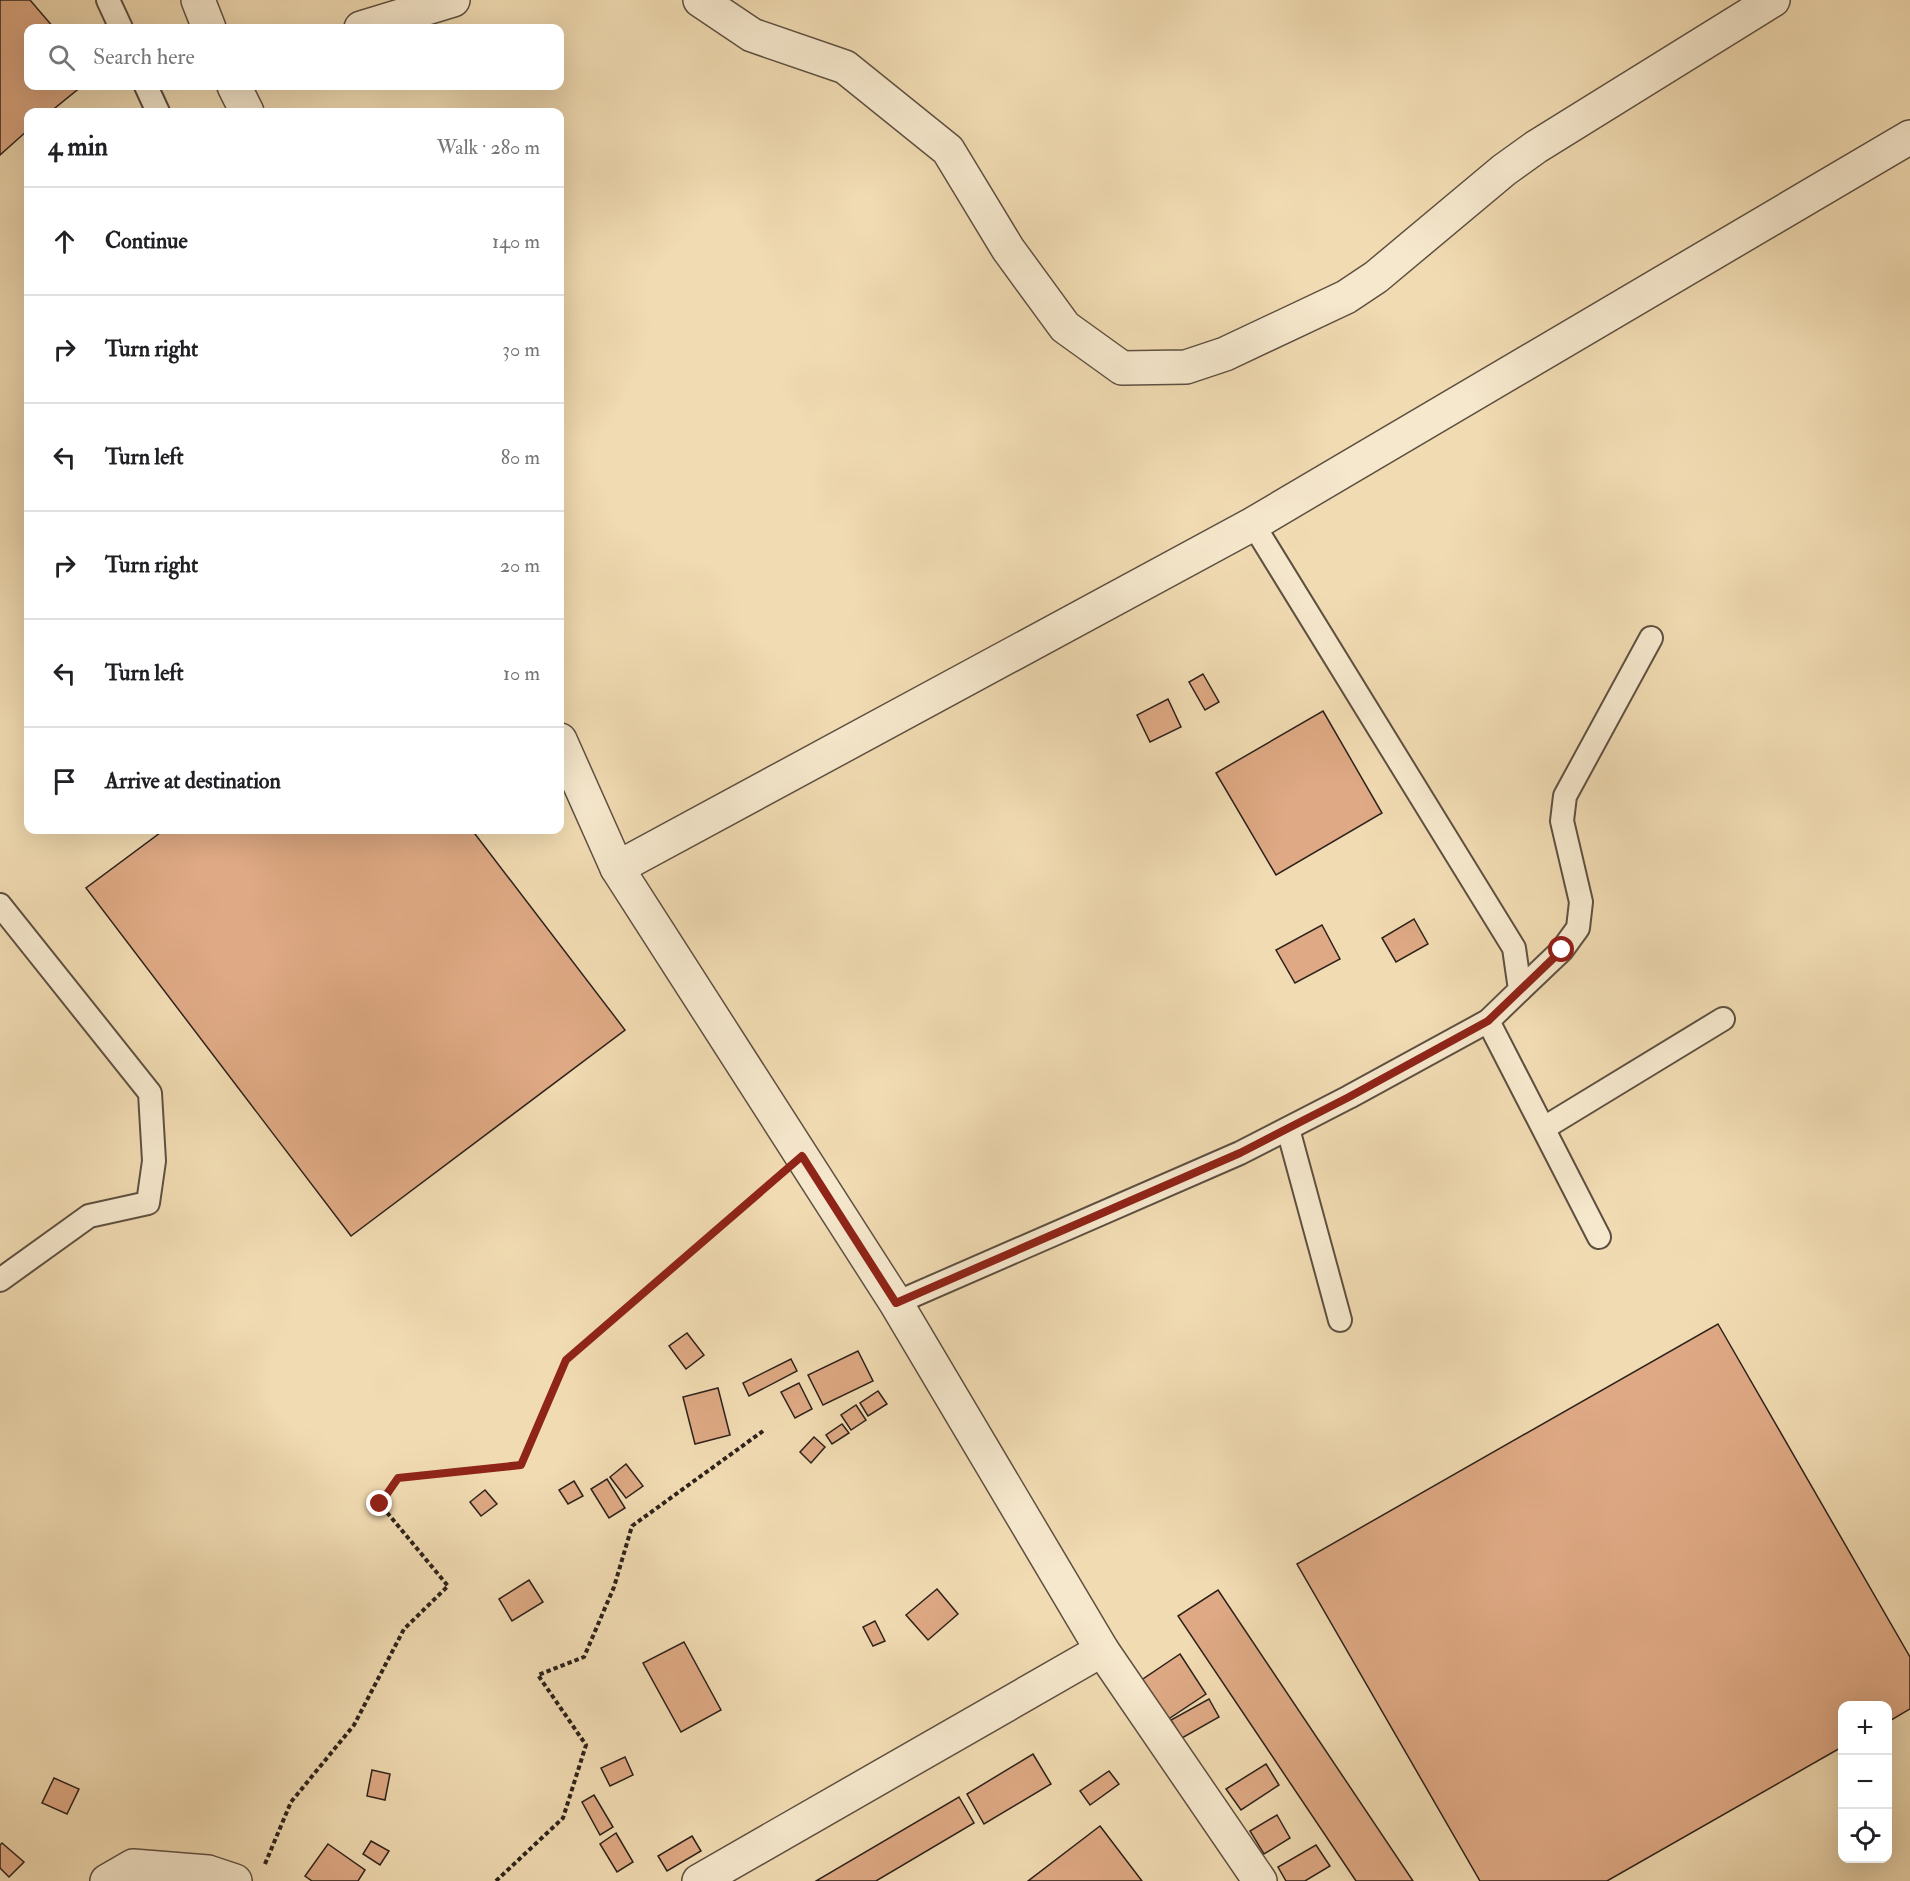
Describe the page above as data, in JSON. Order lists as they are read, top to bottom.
{
  "page": {
    "search": "Search here",
    "heading": ["4 min", "Walk · 280 m"],
    "list": [
      ["Continue", "140 m"],
      ["Turn right", "30 m"],
      ["Turn left", "80 m"],
      ["Turn right", "20 m"],
      ["Turn left", "10 m"],
      "Arrive at destination"
    ],
    "map_buttons": ["+", "−"]
  }
}
